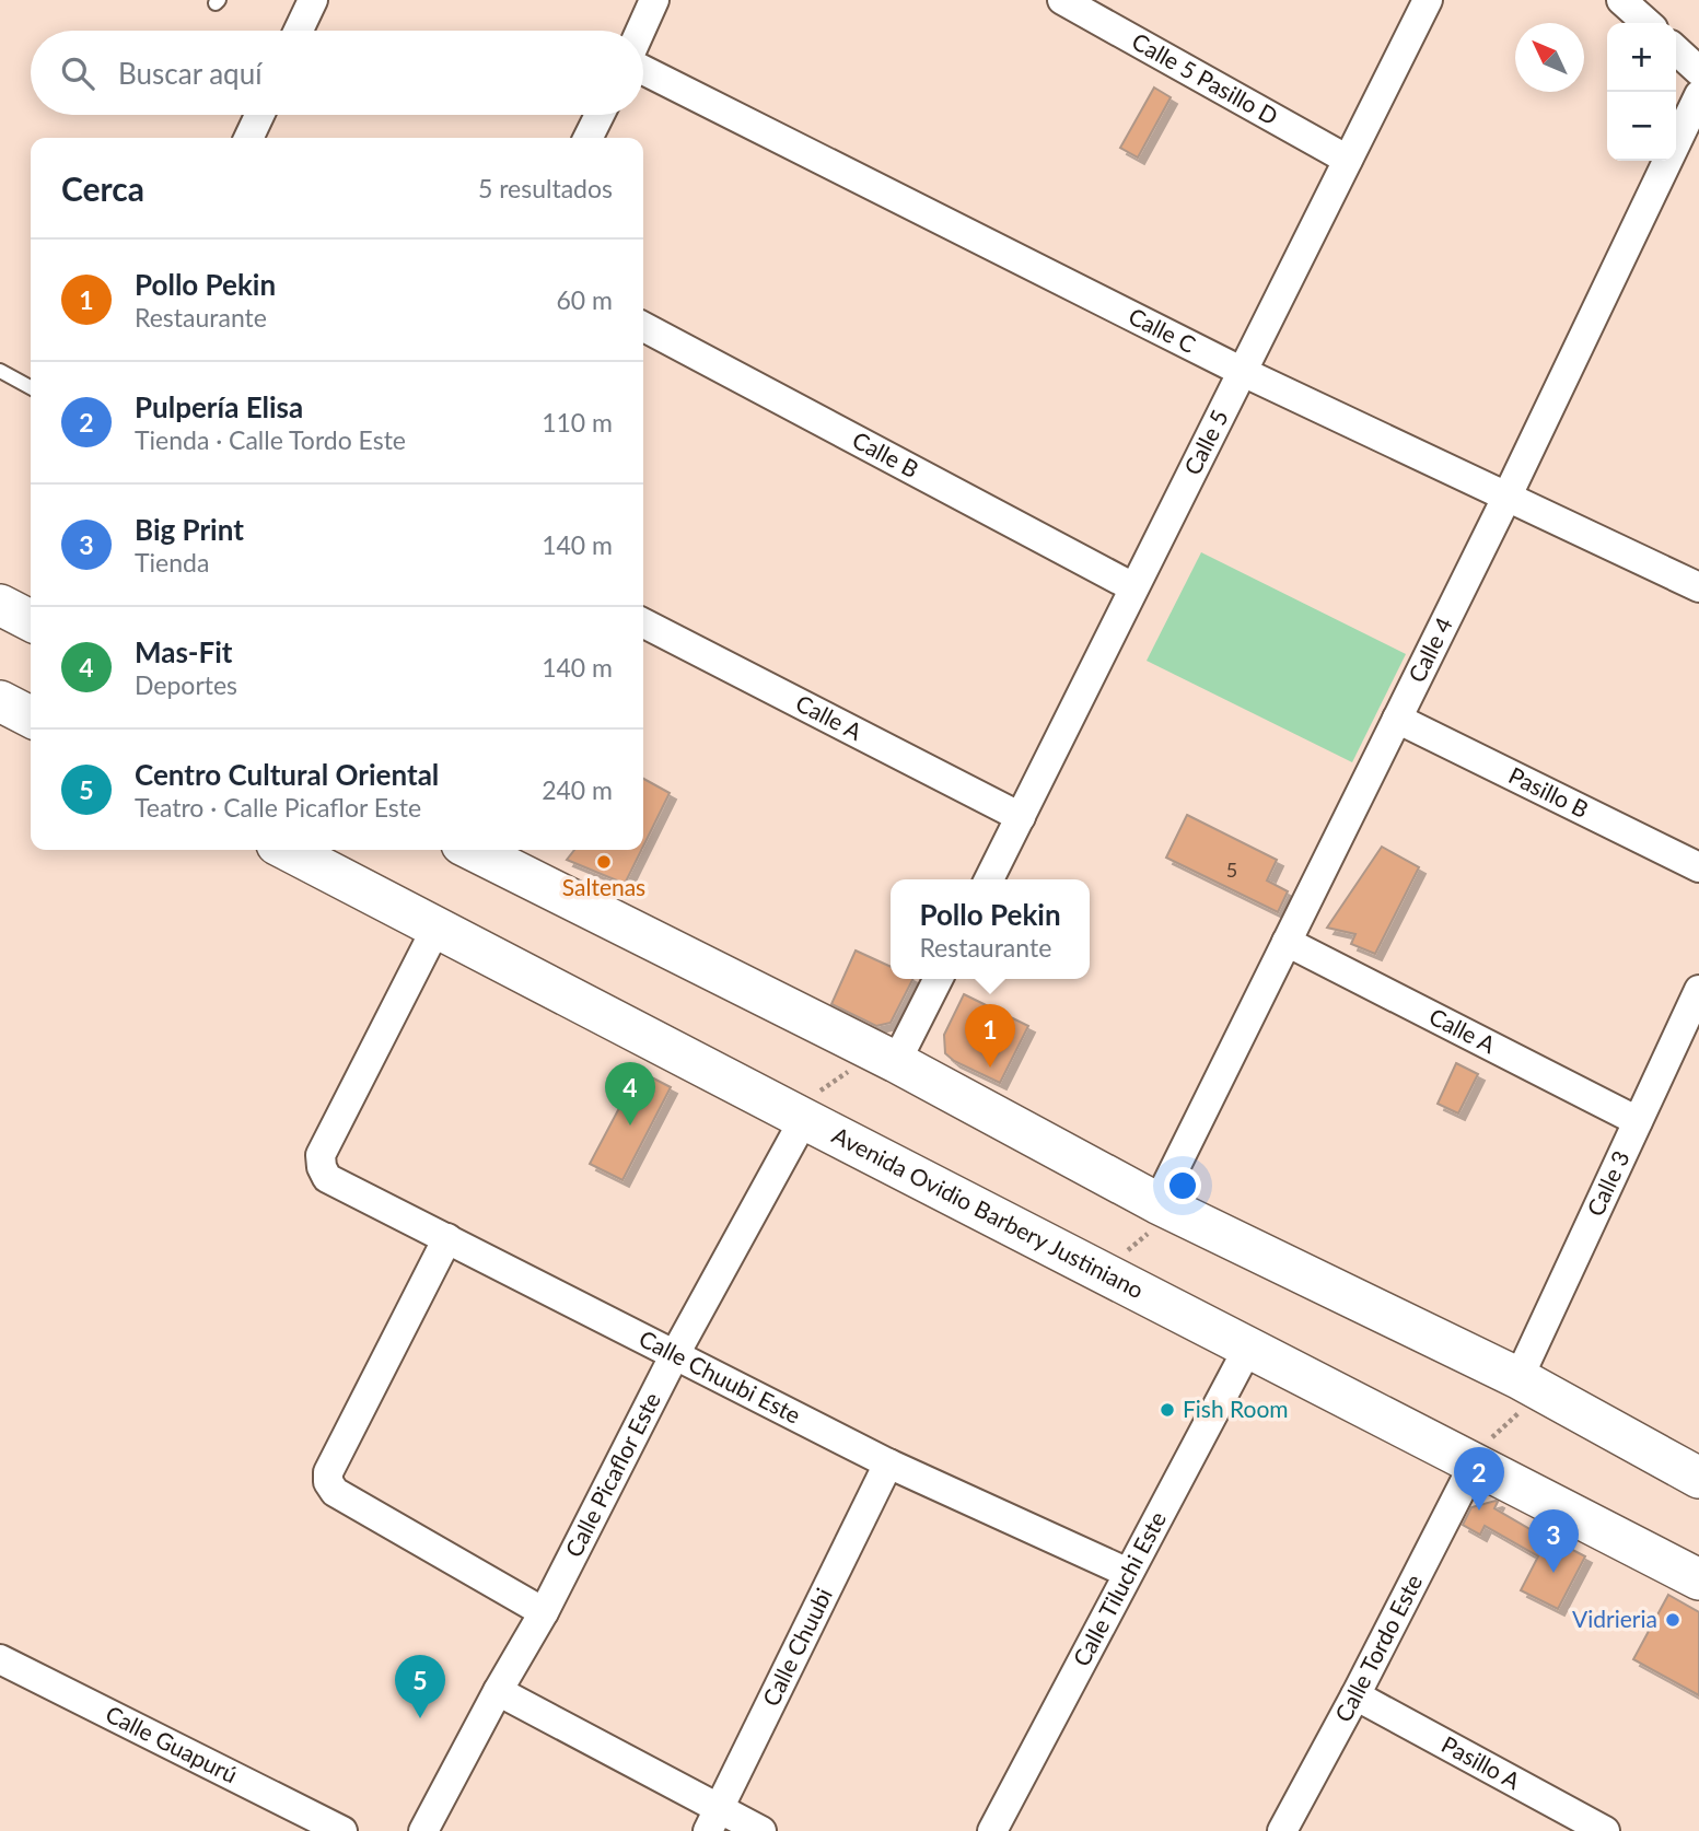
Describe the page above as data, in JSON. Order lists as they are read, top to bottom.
{
  "streets": {
    "main road": ["Avenida Ovidio Barbery Justiniano"],
    "street": [
      "Calle 5 Pasillo D",
      "Calle C",
      "Calle 5",
      "Calle B",
      "Calle 4",
      "Calle A",
      "Pasillo B",
      "Calle 3",
      "Calle Chuubi Este",
      "Calle Picaflor Este",
      "Calle Tiluchi Este",
      "Calle Chuubi",
      "Calle Tordo Este",
      "Calle Guapurú",
      "Pasillo A"
    ]
  },
  "crossings": [
    ["Calle 5 Pasillo D", "Calle 5"],
    ["Calle C", "Calle 5"],
    ["Calle C", "Calle 4"],
    ["Calle 5", "Calle B"],
    ["Calle 5", "Calle A"],
    ["Calle 4", "Calle A"],
    ["Calle 4", "Pasillo B"],
    ["Calle A", "Calle 3"],
    ["Avenida Ovidio Barbery Justiniano", "Calle Chuubi Este"],
    ["Avenida Ovidio Barbery Justiniano", "Calle Picaflor Este"],
    ["Avenida Ovidio Barbery Justiniano", "Calle Tiluchi Este"],
    ["Avenida Ovidio Barbery Justiniano", "Calle Tordo Este"],
    ["Calle Chuubi Este", "Calle Picaflor Este"],
    ["Calle Chuubi Este", "Calle Tiluchi Este"],
    ["Calle Chuubi Este", "Calle Chuubi"],
    ["Calle Tordo Este", "Pasillo A"]
  ],
  "places": ["Saltenas", "Fish Room", "Vidrieria"],
  "house_numbers": ["5"],
  "north": "top left",
  "page": {
    "map_buttons": ["+", "−"],
    "search": "Buscar aquí",
    "heading": ["Cerca", "5 resultados"],
    "list": [
      {
        "mark": "1",
        "name": "Pollo Pekin",
        "note": "Restaurante",
        "value": "60 m"
      },
      {
        "mark": "2",
        "name": "Pulpería Elisa",
        "note": "Tienda · Calle Tordo Este",
        "value": "110 m"
      },
      {
        "mark": "3",
        "name": "Big Print",
        "note": "Tienda",
        "value": "140 m"
      },
      {
        "mark": "4",
        "name": "Mas-Fit",
        "note": "Deportes",
        "value": "140 m"
      },
      {
        "mark": "5",
        "name": "Centro Cultural Oriental",
        "note": "Teatro · Calle Picaflor Este",
        "value": "240 m"
      }
    ],
    "popup": ["Pollo Pekin", "Restaurante"],
    "pins": [
      "1",
      "4",
      "2",
      "3",
      "5"
    ]
  }
}
